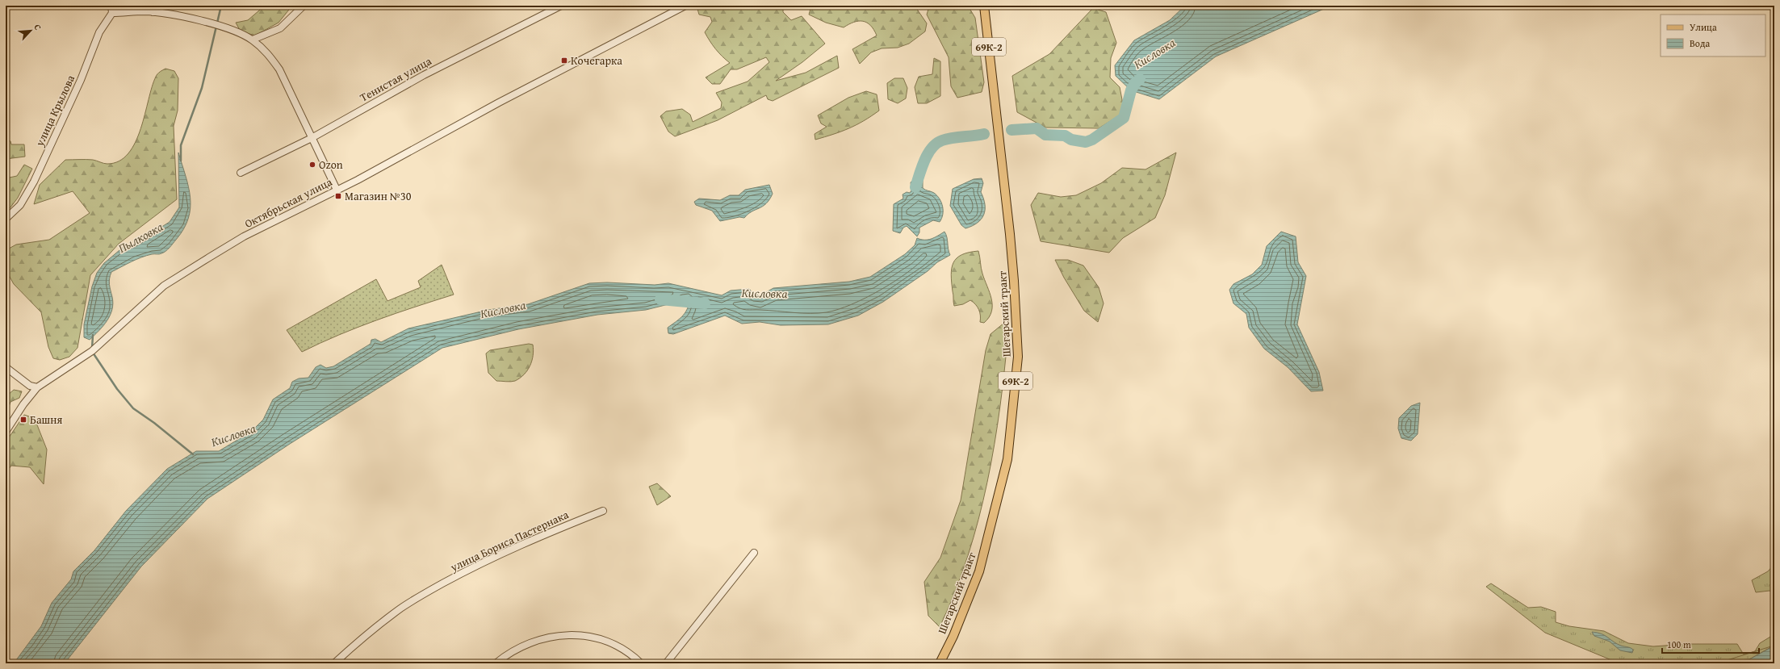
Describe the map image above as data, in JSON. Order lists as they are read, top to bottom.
{
  "streets": {
    "main road": ["69К-2", "Шегарский тракт"],
    "street": [
      "Тенистая улица",
      "улица Крылова",
      "Октябрьская улица",
      "улица Бориса Пастернака"
    ]
  },
  "water": ["Кисловка", "Пылковка"],
  "places": {
    "transit": ["Кочегарка", "Магазин №30", "Башня"],
    "other": ["Ozon"]
  },
  "legend": ["Улица", "Вода"],
  "scale_bar": "100 m",
  "north": "top right"
}
